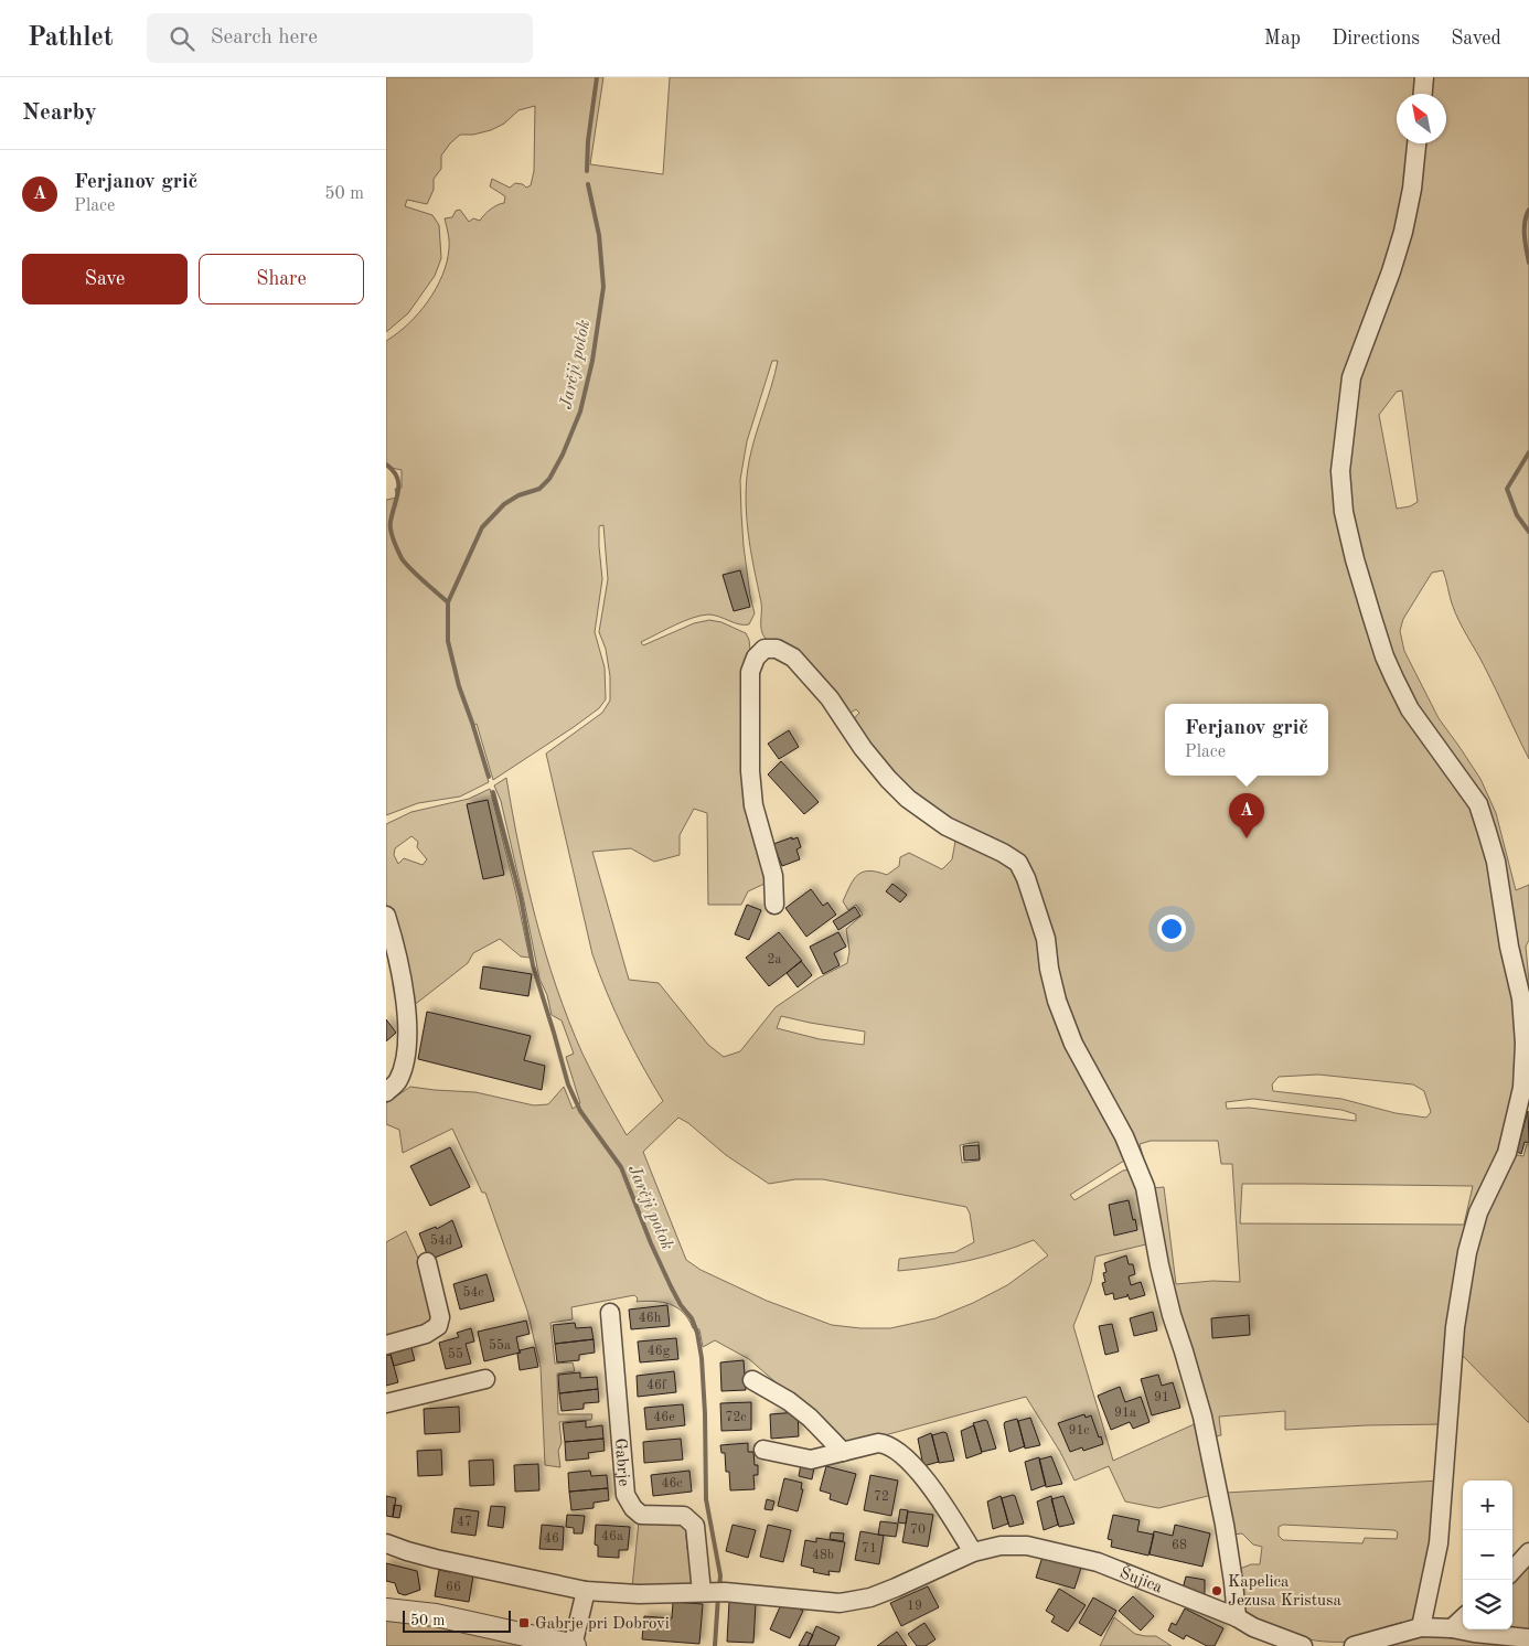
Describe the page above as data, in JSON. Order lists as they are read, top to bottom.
{
  "streets": {
    "street": ["Gabrje", "Šujica"]
  },
  "crossings": [
    ["Gabrje", "Šujica"]
  ],
  "water": ["Jarčji potok"],
  "places": {
    "other": ["Kapelica Jezusa Kristusa"],
    "transit": ["Gabrje pri Dobrovi"]
  },
  "house_numbers": [
    "2a",
    "54d",
    "54c",
    "46h",
    "55a",
    "46g",
    "55",
    "46f",
    "91",
    "91a",
    "46e",
    "72c",
    "91c",
    "46c",
    "72",
    "47",
    "70",
    "46a",
    "46",
    "68",
    "71",
    "48b",
    "66",
    "19"
  ],
  "scale_bar": "50 m",
  "north": "top left",
  "page": {
    "header": "Pathlet",
    "search": "Search here",
    "nav": ["Map", "Directions", "Saved"],
    "heading": "Nearby",
    "list": [
      {
        "mark": "A",
        "name": "Ferjanov grič",
        "note": "Place",
        "value": "50 m"
      }
    ],
    "buttons": ["Save", "Share"],
    "popup": ["Ferjanov grič", "Place"],
    "pins": "A",
    "map_buttons": ["+", "−"],
    "scale": "50 m"
  }
}
